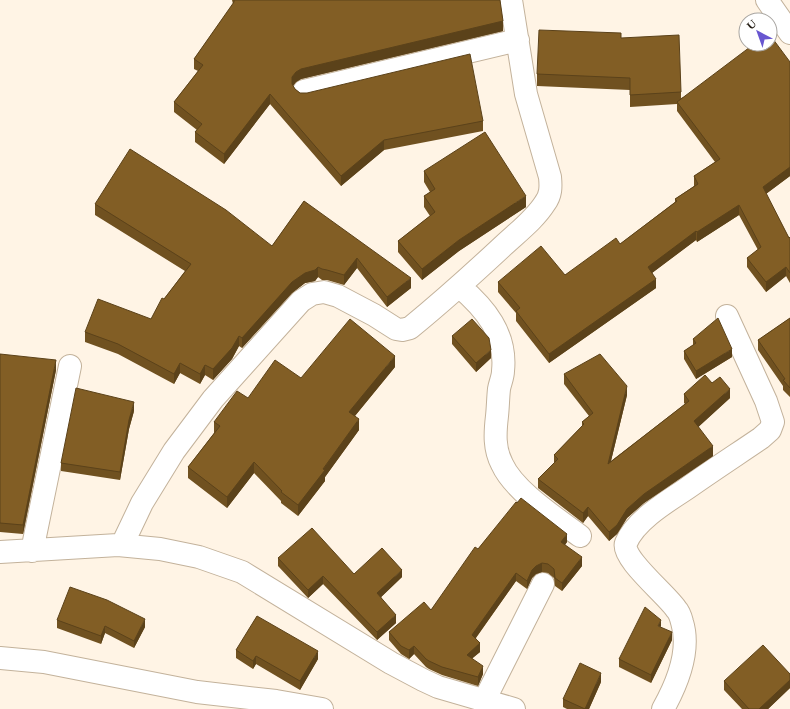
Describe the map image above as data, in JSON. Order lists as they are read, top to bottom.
{
  "north": "top left"
}
